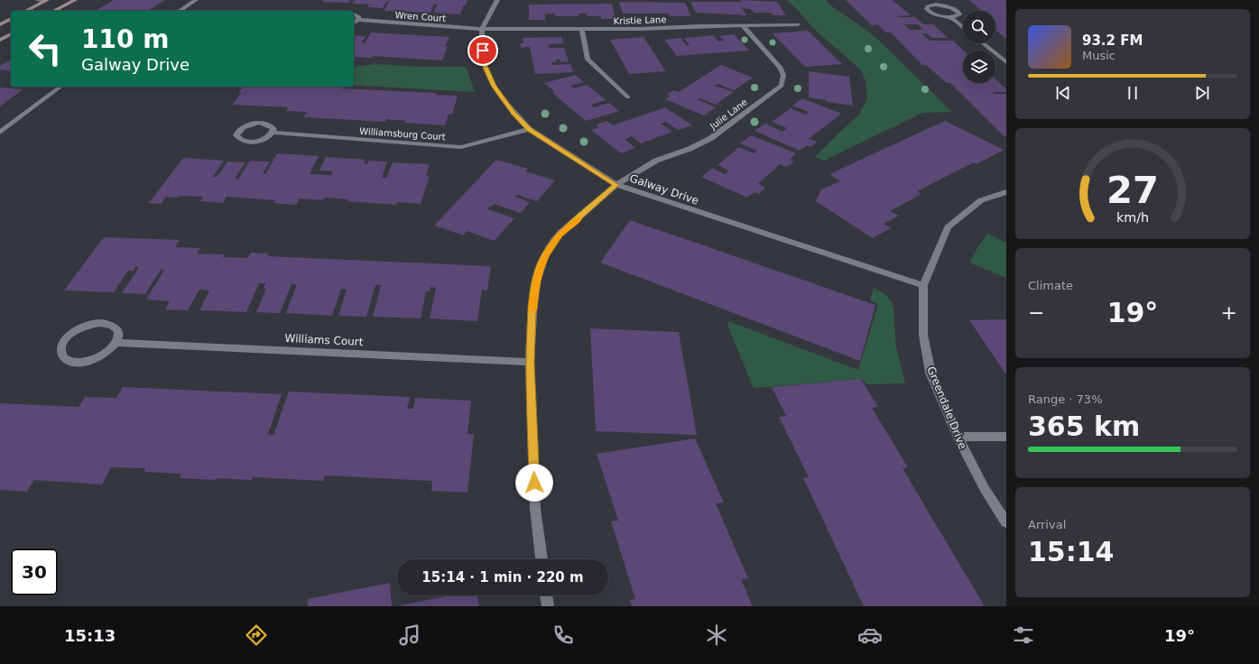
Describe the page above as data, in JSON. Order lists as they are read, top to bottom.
{
  "streets": {
    "street": [
      "Wren Court",
      "Kristie Lane",
      "Julie Lane",
      "Williamsburg Court",
      "Galway Drive",
      "Williams Court",
      "Greendale Drive"
    ]
  },
  "crossings": [
    ["Wren Court", "Kristie Lane"],
    ["Wren Court", "Galway Drive"],
    ["Kristie Lane", "Julie Lane"],
    ["Kristie Lane", "Galway Drive"],
    ["Julie Lane", "Galway Drive"],
    ["Julie Lane", "Williams Court"],
    ["Williamsburg Court", "Galway Drive"],
    ["Galway Drive", "Greendale Drive"]
  ],
  "page": {
    "turn": ["110 m", "Galway Drive"],
    "song": ["93.2 FM", "Music"],
    "tile": [
      "Climate",
      ["Range · 73%", "365 km"],
      ["Arrival", "15:14"]
    ],
    "heat": ["−", "19°", "+"],
    "limit": "30",
    "trip": "15:14 · 1 min · 220 m",
    "tabs": ["15:13", "19°"],
    "gauge": ["27", "km/h"]
  }
}
